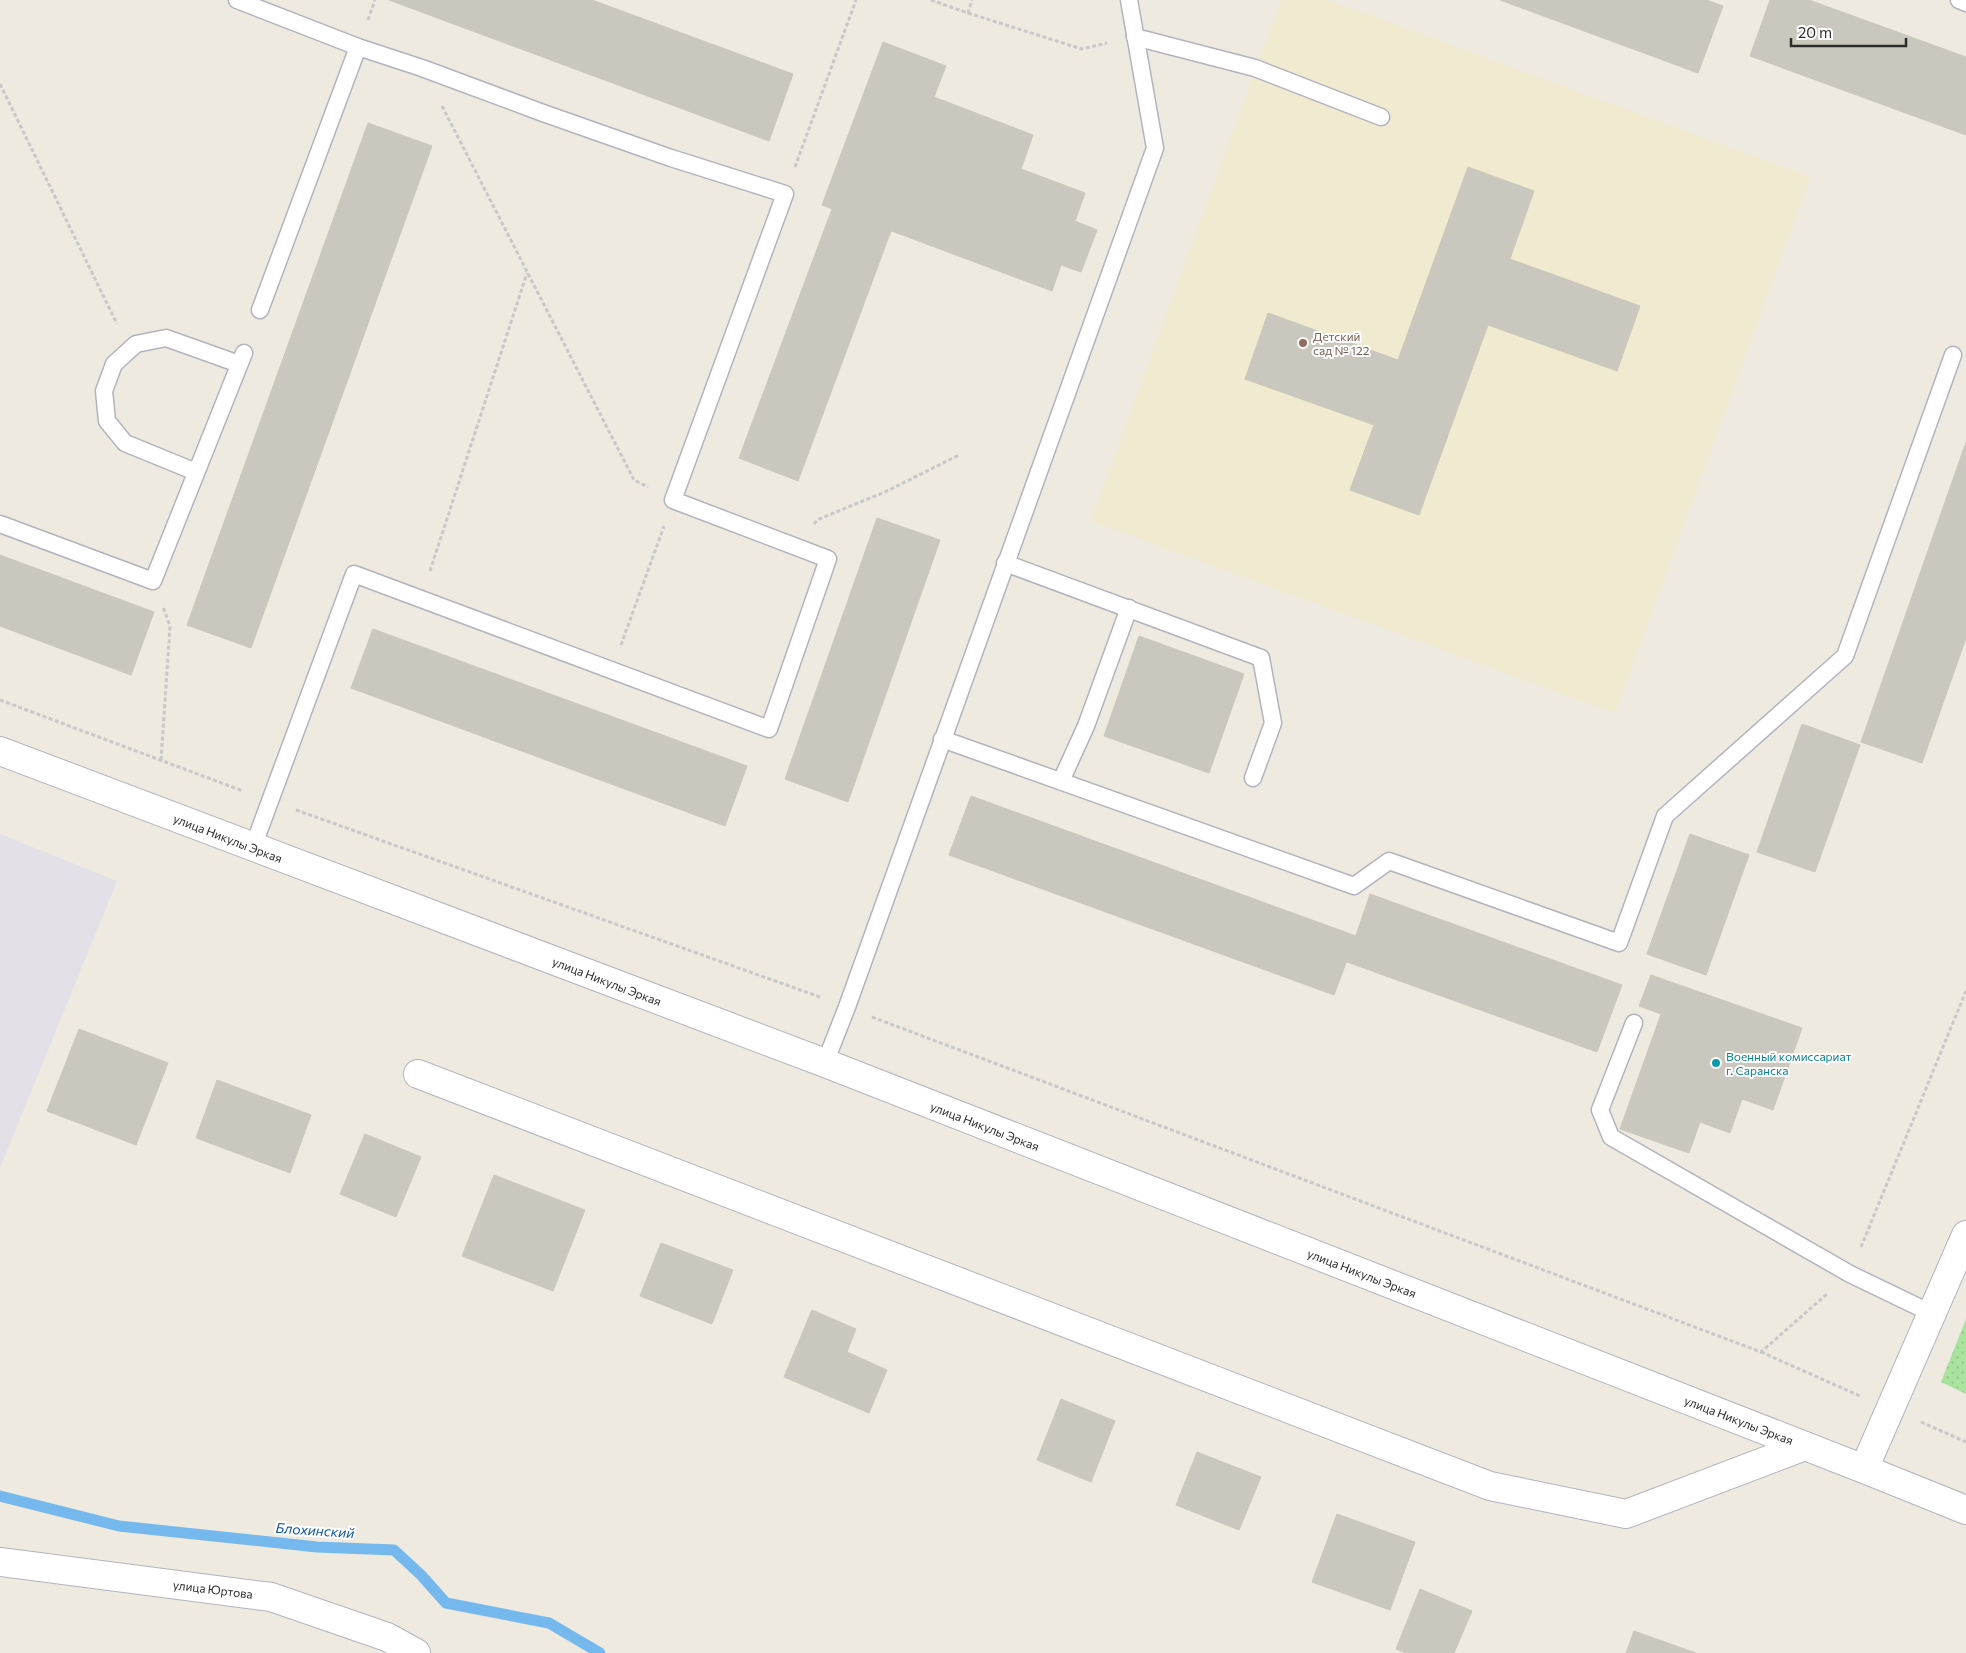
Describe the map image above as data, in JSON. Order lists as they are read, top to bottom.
{
  "streets": {
    "street": ["улица Никулы Эркая", "улица Юртова"]
  },
  "water": ["Блохинский"],
  "places": ["Детский сад № 122", "Военный комиссариат г. Саранска"],
  "scale_bar": "20 m"
}
